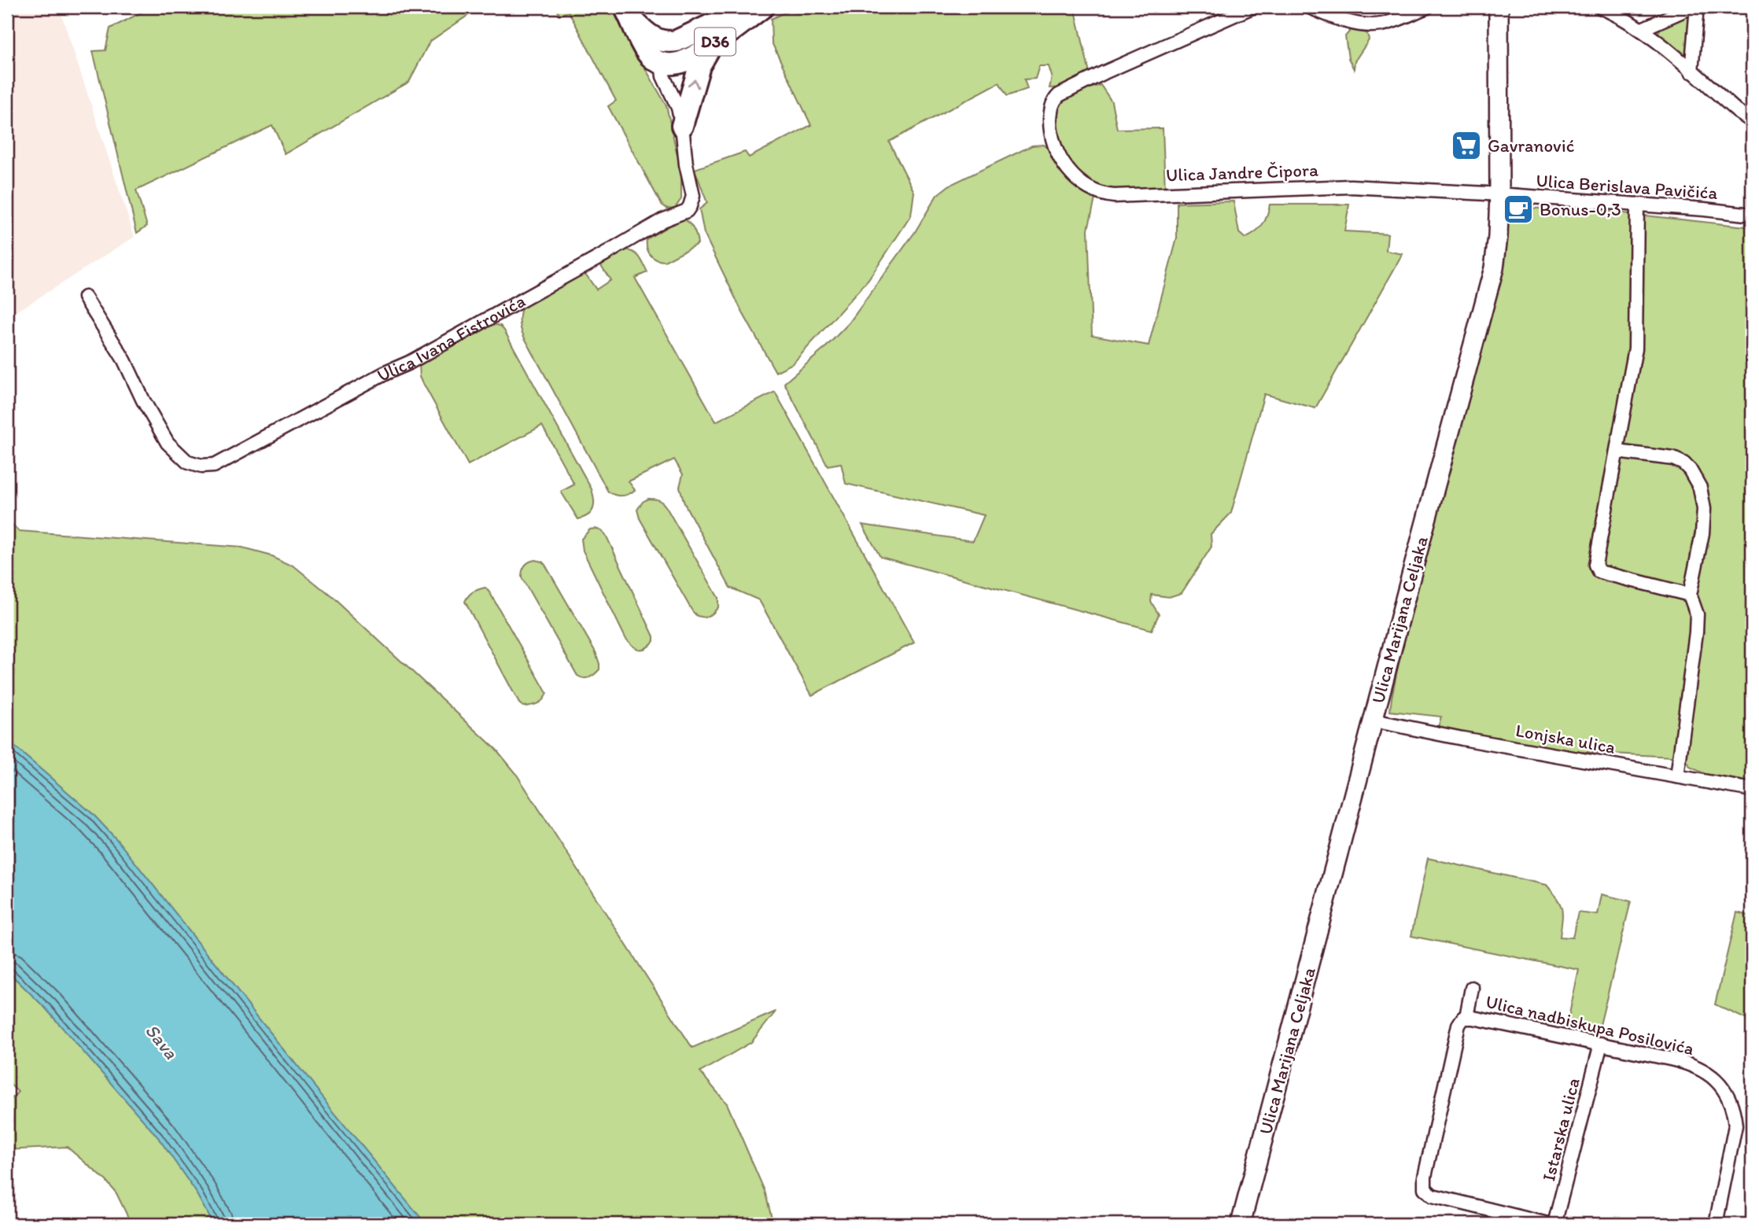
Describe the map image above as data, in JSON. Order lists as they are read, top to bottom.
{
  "streets": {
    "main road": ["D36", "Ulica Ivana Fistrovića", "Ulica Marijana Celjaka"],
    "street": [
      "Ulica Jandre Čipora",
      "Ulica Berislava Pavičića",
      "Lonjska ulica",
      "Ulica nadbiskupa Posilovića",
      "Istarska ulica"
    ]
  },
  "crossings": [
    ["D36", "Ulica Ivana Fistrovića"],
    ["Ulica Jandre Čipora", "Ulica Berislava Pavičića"],
    ["Ulica Jandre Čipora", "Ulica Marijana Celjaka"],
    ["Ulica Berislava Pavičića", "Ulica Marijana Celjaka"],
    ["Ulica Marijana Celjaka", "Lonjska ulica"],
    ["Ulica nadbiskupa Posilovića", "Istarska ulica"]
  ],
  "water": ["Sava"],
  "places": {
    "supermarket": ["Gavranović"],
    "cafe": ["Bonus-0,3"]
  }
}
